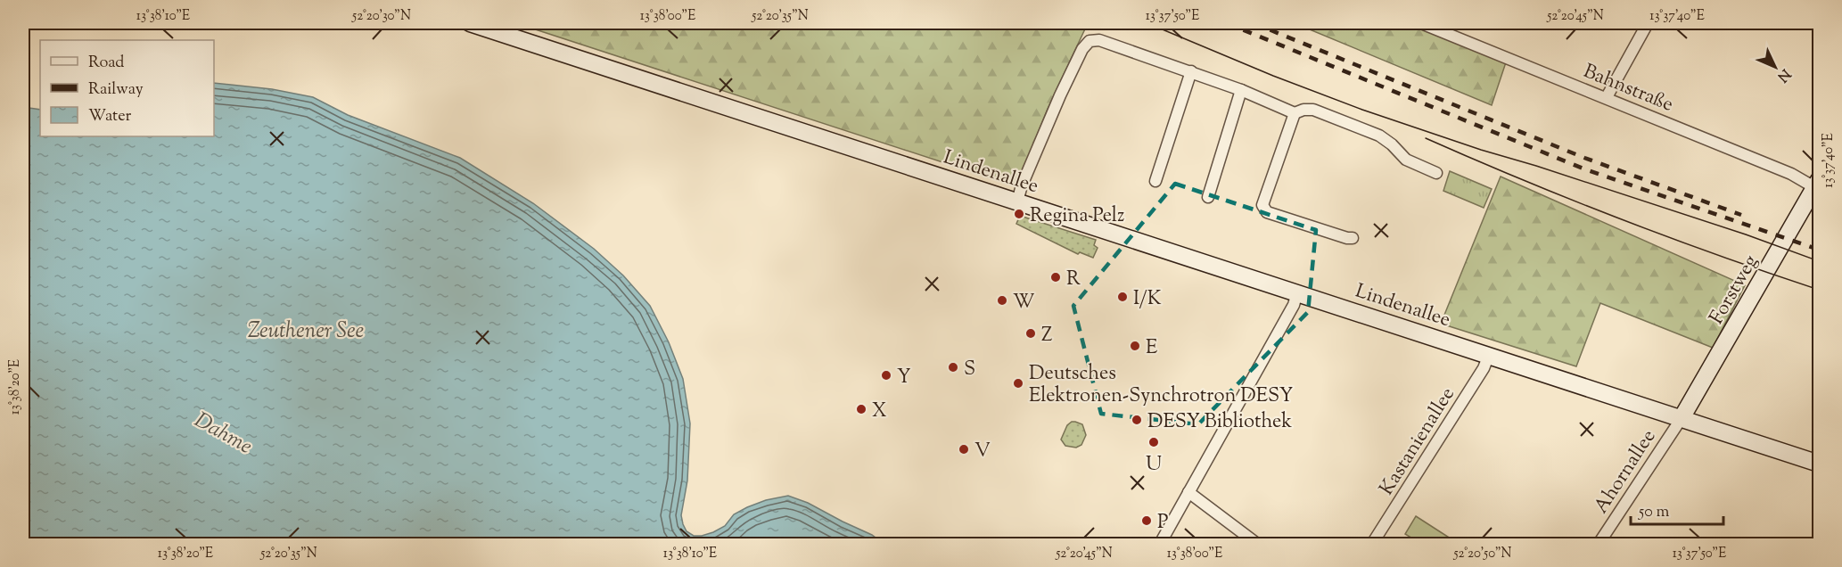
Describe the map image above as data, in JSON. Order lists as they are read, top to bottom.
{
  "streets": {
    "main road": ["Lindenallee", "Forstweg"],
    "street": ["Bahnstraße", "Kastanienallee", "Ahornallee"]
  },
  "crossings": [
    ["Bahnstraße", "Forstweg"],
    ["Lindenallee", "Forstweg"],
    ["Lindenallee", "Kastanienallee"],
    ["Lindenallee", "Ahornallee"],
    ["Forstweg", "Ahornallee"]
  ],
  "water": ["Zeuthener See", "Dahme"],
  "places": [
    "Regina Pelz",
    "R",
    "I/K",
    "W",
    "Z",
    "E",
    "S",
    "Y",
    "Deutsches Elektronen-Synchrotron DESY",
    "X",
    "DESY Bibliothek",
    "U",
    "V",
    "P"
  ],
  "legend": ["Road", "Railway", "Water"],
  "scale_bar": "50 m",
  "north": "bottom right",
  "coordinates": [
    "13°38'10\"E",
    "52°20'30\"N",
    "13°38'00\"E",
    "52°20'35\"N",
    "13°37'50\"E",
    "52°20'45\"N",
    "13°37'40\"E",
    "13°38'20\"E",
    "52°20'50\"N"
  ]
}
